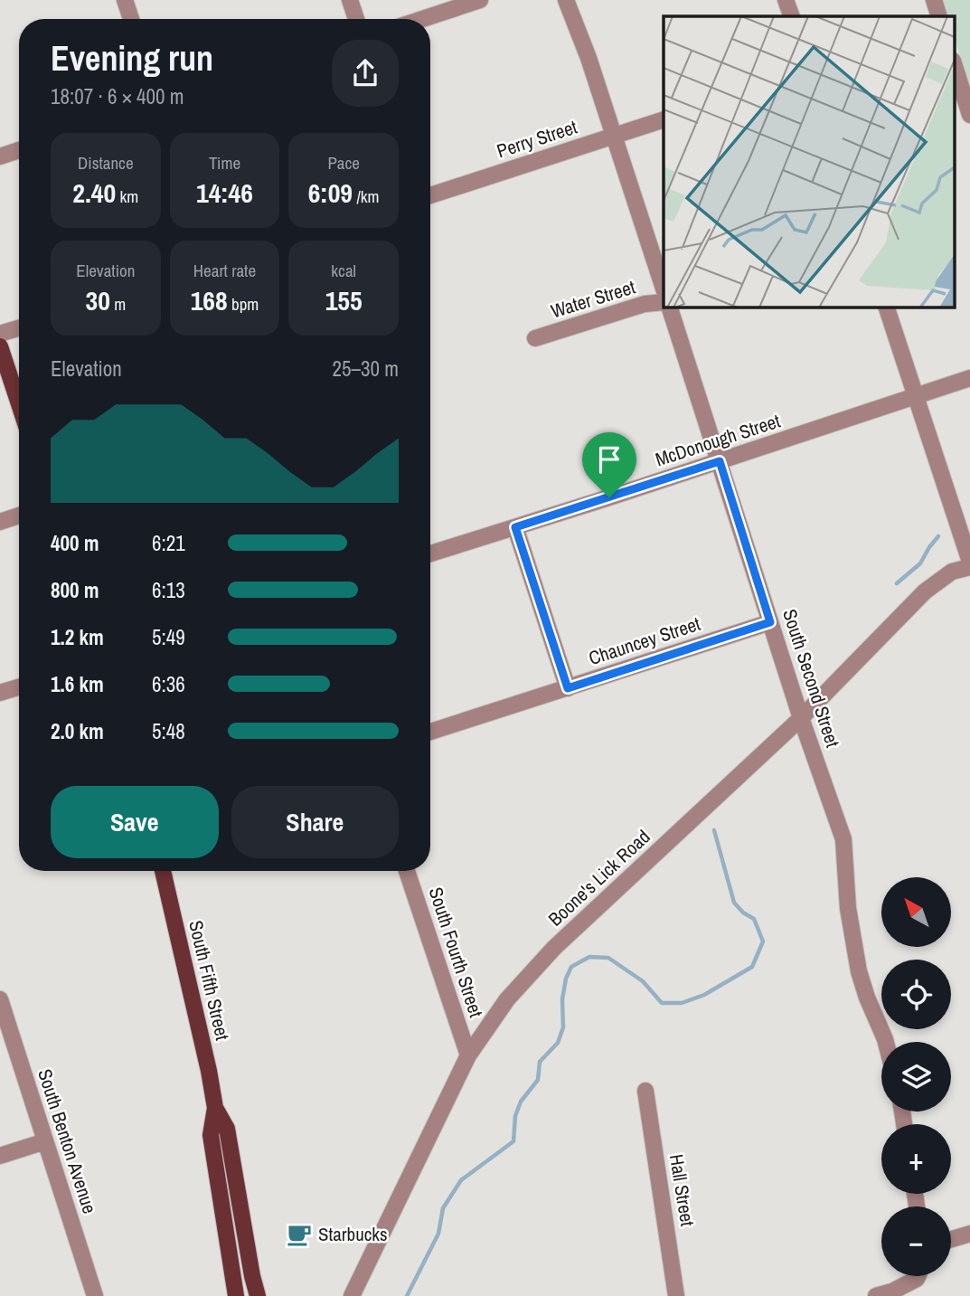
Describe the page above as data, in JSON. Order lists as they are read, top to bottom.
{
  "streets": {
    "main road": ["South Fifth Street"],
    "street": [
      "Perry Street",
      "Water Street",
      "McDonough Street",
      "Chauncey Street",
      "South Second Street",
      "Boone's Lick Road",
      "South Fourth Street",
      "South Benton Avenue",
      "Hall Street"
    ]
  },
  "crossings": [
    ["McDonough Street", "South Second Street"],
    ["Chauncey Street", "South Second Street"],
    ["South Second Street", "Boone's Lick Road"],
    ["Boone's Lick Road", "South Fourth Street"]
  ],
  "places": {
    "cafe": ["Starbucks"]
  },
  "north": "top left",
  "page": {
    "heading": ["Evening run", "18:07 · 6 × 400 m"],
    "stats": [
      ["Distance", "2.40 km"],
      ["Time", "14:46"],
      ["Pace", "6:09 /km"],
      ["Elevation", "30 m"],
      ["Heart rate", "168 bpm"],
      ["kcal", "155"]
    ],
    "chart": ["Elevation", "25–30 m"],
    "list": [
      {
        "name": "400 m",
        "note": "6:21"
      },
      {
        "name": "800 m",
        "note": "6:13"
      },
      {
        "name": "1.2 km",
        "note": "5:49"
      },
      {
        "name": "1.6 km",
        "note": "6:36"
      },
      {
        "name": "2.0 km",
        "note": "5:48"
      }
    ],
    "buttons": ["Save", "Share"],
    "map_buttons": ["+", "−"]
  }
}
